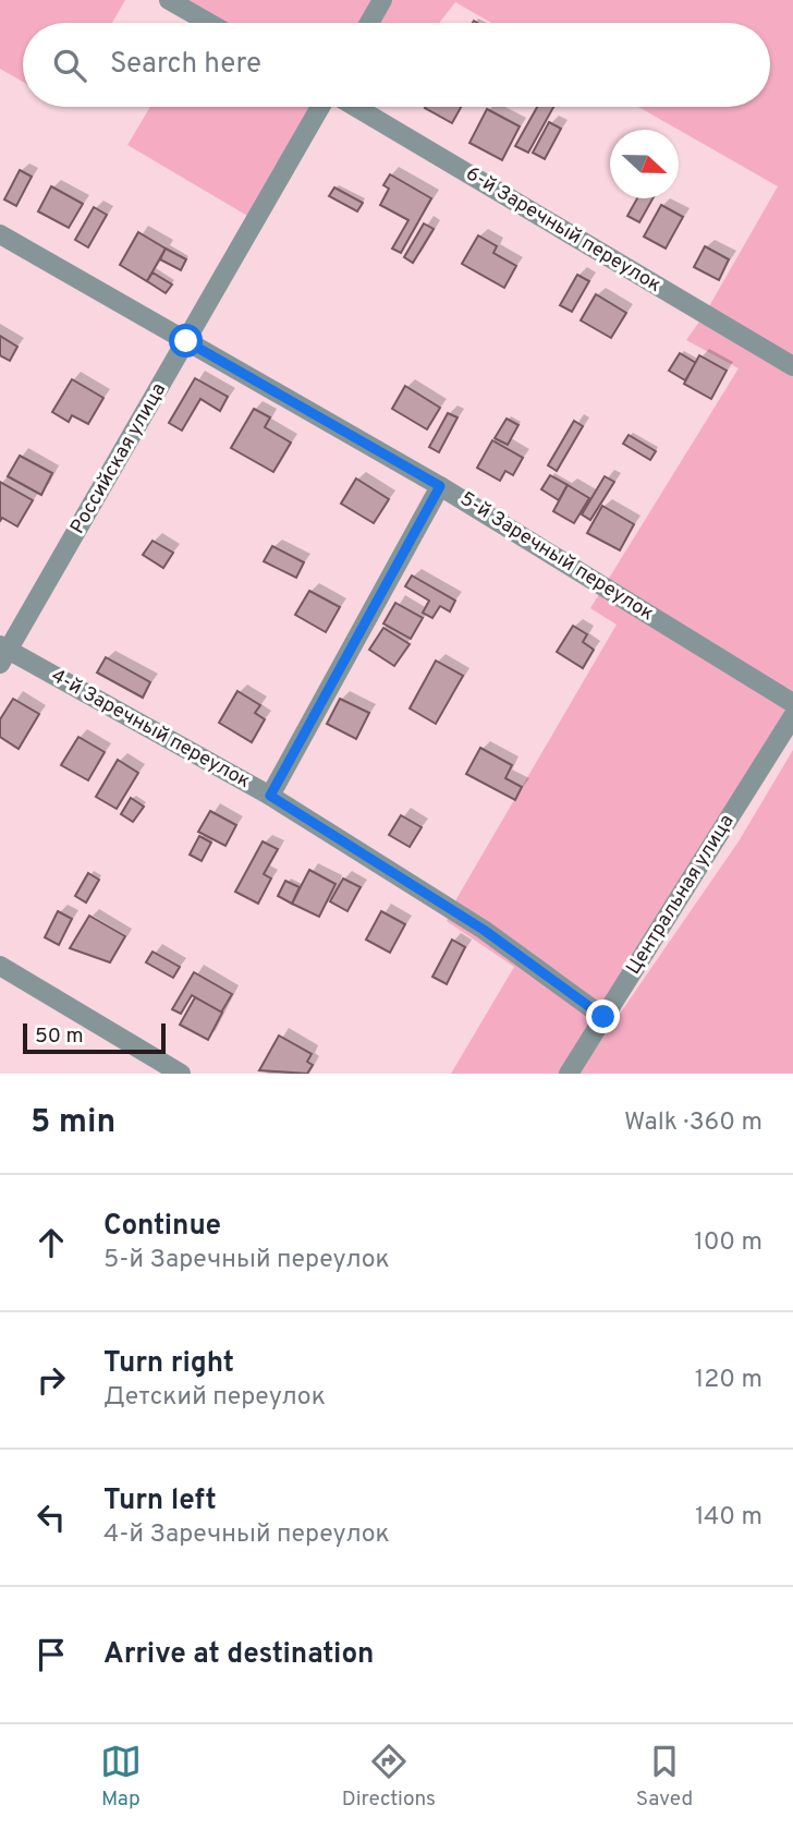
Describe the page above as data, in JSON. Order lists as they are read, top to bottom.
{
  "streets": {
    "street": [
      "6-й Заречный переулок",
      "Российская улица",
      "5-й Заречный переулок",
      "4-й Заречный переулок",
      "Центральная улица"
    ]
  },
  "crossings": [
    ["Российская улица", "5-й Заречный переулок"],
    ["Российская улица", "4-й Заречный переулок"],
    ["4-й Заречный переулок", "Центральная улица"]
  ],
  "scale_bar": "50 m",
  "north": "right",
  "page": {
    "search": "Search here",
    "scale": "50 m",
    "heading": ["5 min", "Walk · 360 m"],
    "list": [
      ["Continue", "5-й Заречный переулок", "100 m"],
      ["Turn right", "Детский переулок", "120 m"],
      ["Turn left", "4-й Заречный переулок", "140 m"],
      "Arrive at destination"
    ],
    "nav": ["Map", "Directions", "Saved"]
  }
}
